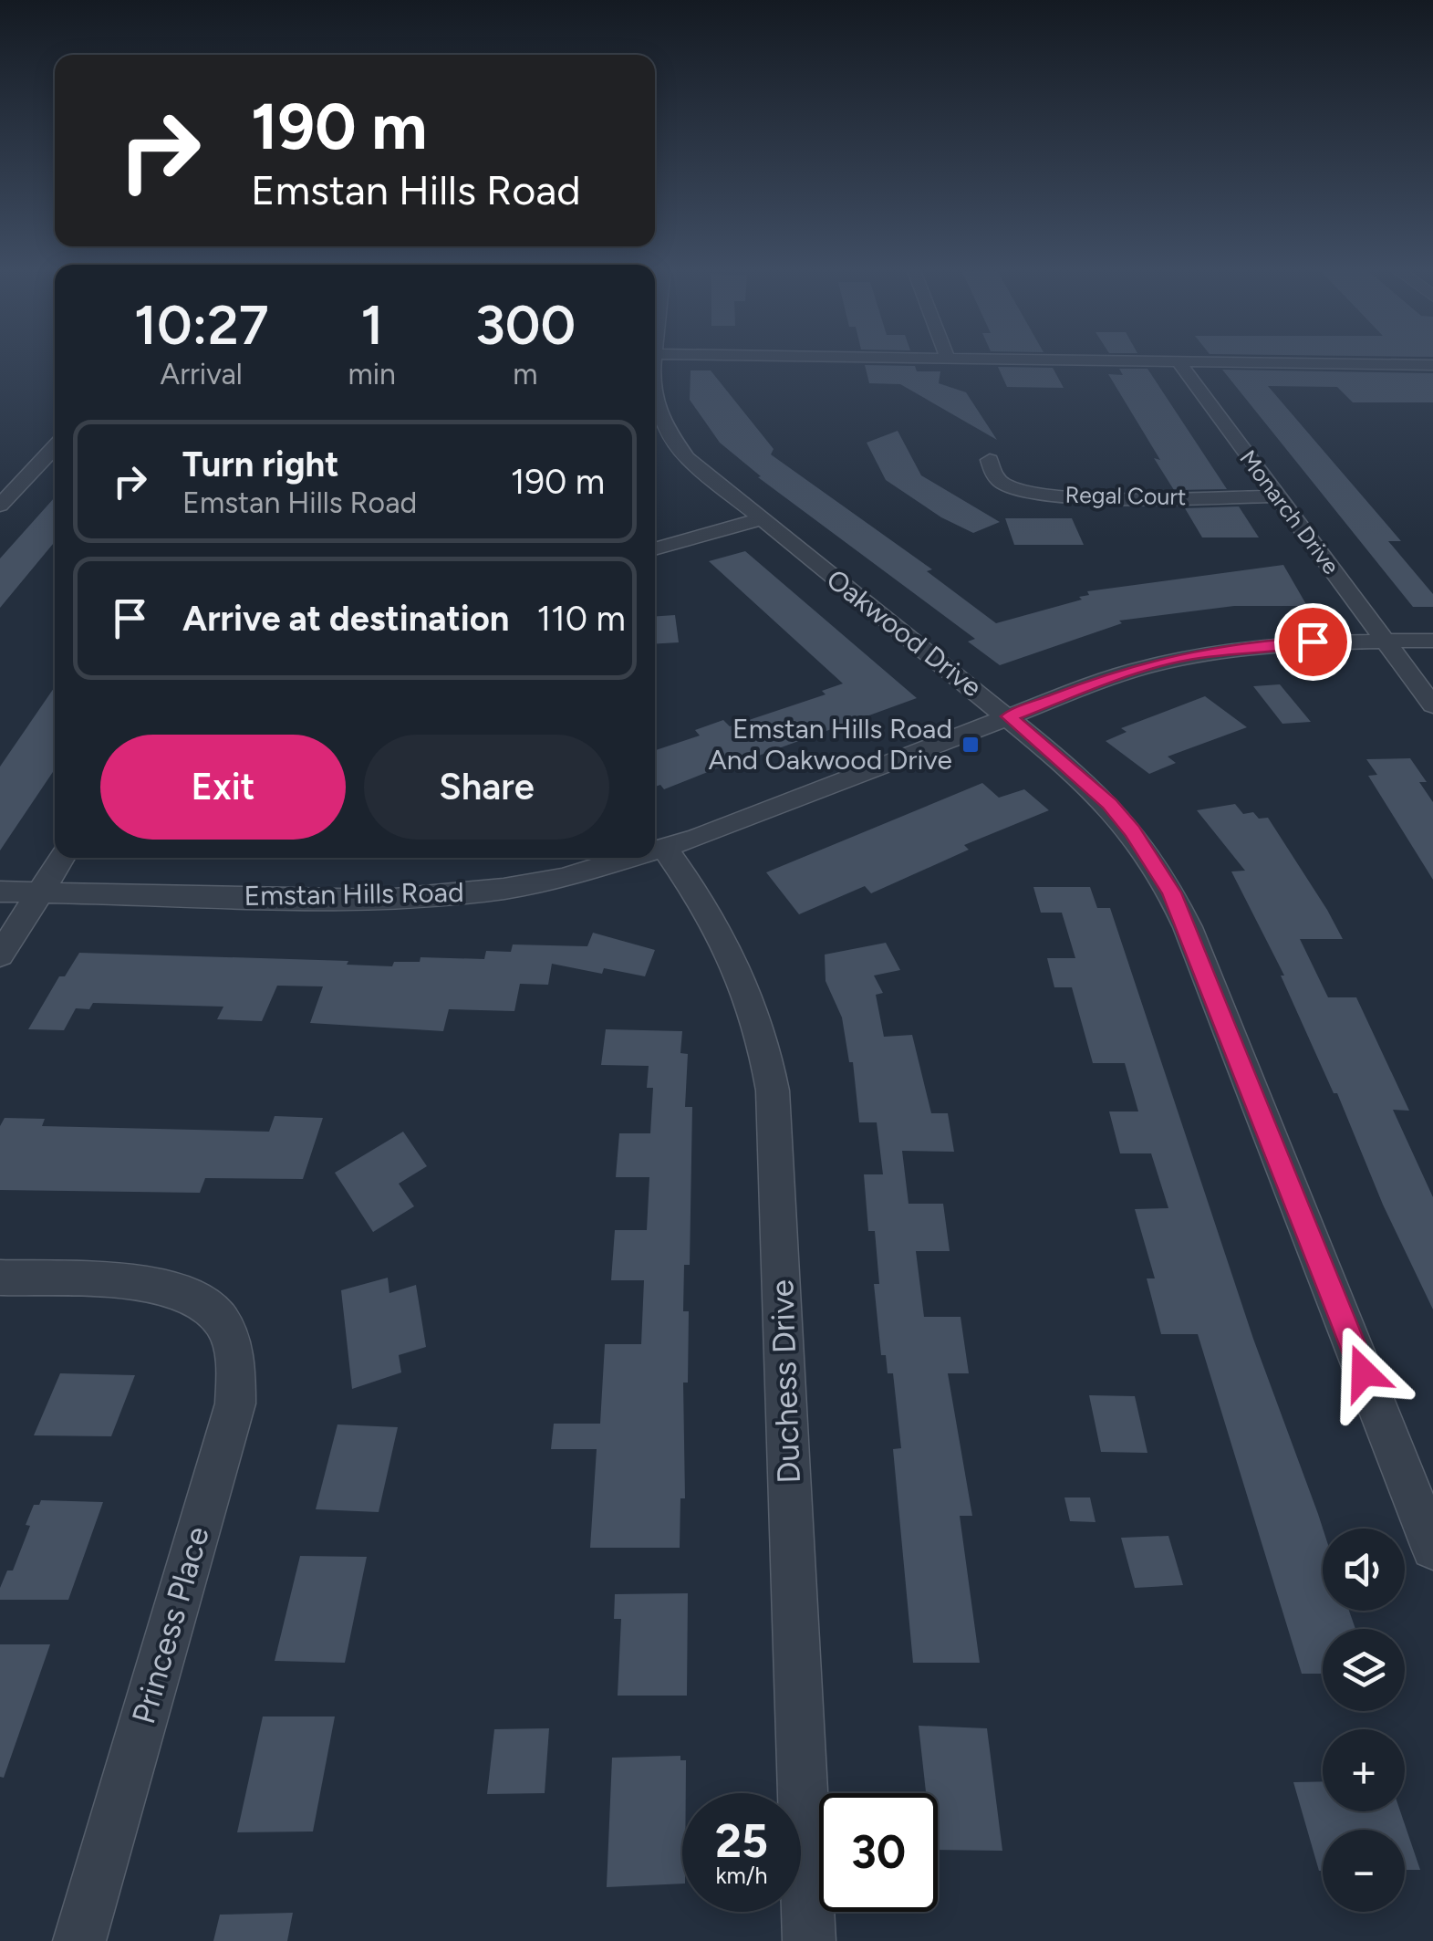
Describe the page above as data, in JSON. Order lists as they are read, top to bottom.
{
  "streets": {
    "street": [
      "Regal Court",
      "Monarch Drive",
      "Oakwood Drive",
      "Emstan Hills Road",
      "Duchess Drive",
      "Princess Place"
    ]
  },
  "crossings": [
    ["Regal Court", "Monarch Drive"],
    ["Monarch Drive", "Emstan Hills Road"],
    ["Oakwood Drive", "Emstan Hills Road"],
    ["Emstan Hills Road", "Duchess Drive"]
  ],
  "places": {
    "transit": ["Emstan Hills Road And Oakwood Drive"]
  },
  "page": {
    "turn": ["190 m", "Emstan Hills Road"],
    "eta": [
      "10:27",
      "Arrival",
      "1",
      "min",
      "300",
      "m"
    ],
    "list": [
      {
        "name": "Turn right",
        "note": "Emstan Hills Road",
        "value": "190 m"
      },
      {
        "name": "Arrive at destination",
        "value": "110 m"
      }
    ],
    "buttons": ["Exit", "Share"],
    "map_buttons": ["+", "−"],
    "speed": "25 km/h",
    "limit": "30"
  }
}
